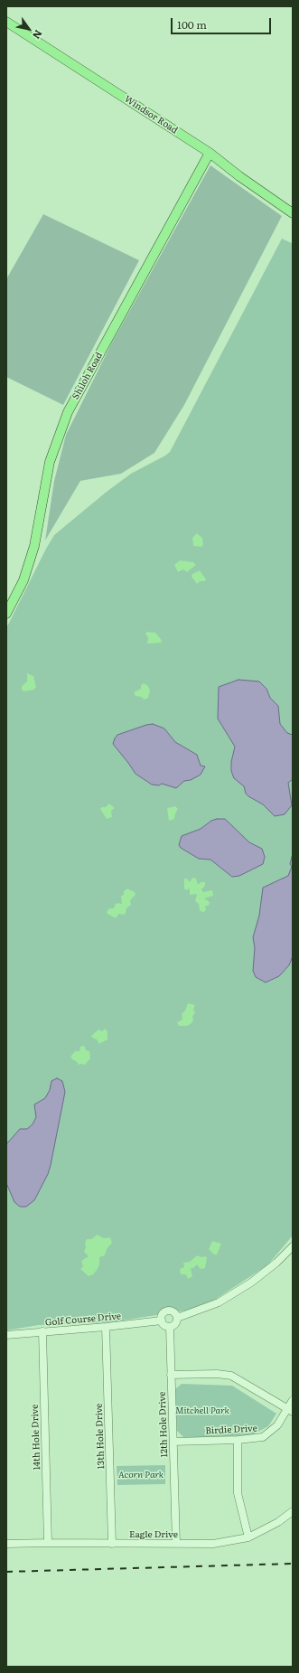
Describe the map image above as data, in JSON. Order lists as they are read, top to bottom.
{
  "streets": {
    "main road": ["Windsor Road", "Shiloh Road"],
    "street": [
      "Golf Course Drive",
      "12th Hole Drive",
      "Birdie Drive",
      "13th Hole Drive",
      "14th Hole Drive",
      "Eagle Drive"
    ]
  },
  "crossings": [
    ["Windsor Road", "Shiloh Road"],
    ["Golf Course Drive", "12th Hole Drive"],
    ["Golf Course Drive", "13th Hole Drive"],
    ["Golf Course Drive", "14th Hole Drive"],
    ["12th Hole Drive", "Birdie Drive"],
    ["12th Hole Drive", "Eagle Drive"],
    ["13th Hole Drive", "Eagle Drive"],
    ["14th Hole Drive", "Eagle Drive"]
  ],
  "parks": ["Mitchell Park", "Acorn Park"],
  "scale_bar": "100 m",
  "north": "bottom right"
}
